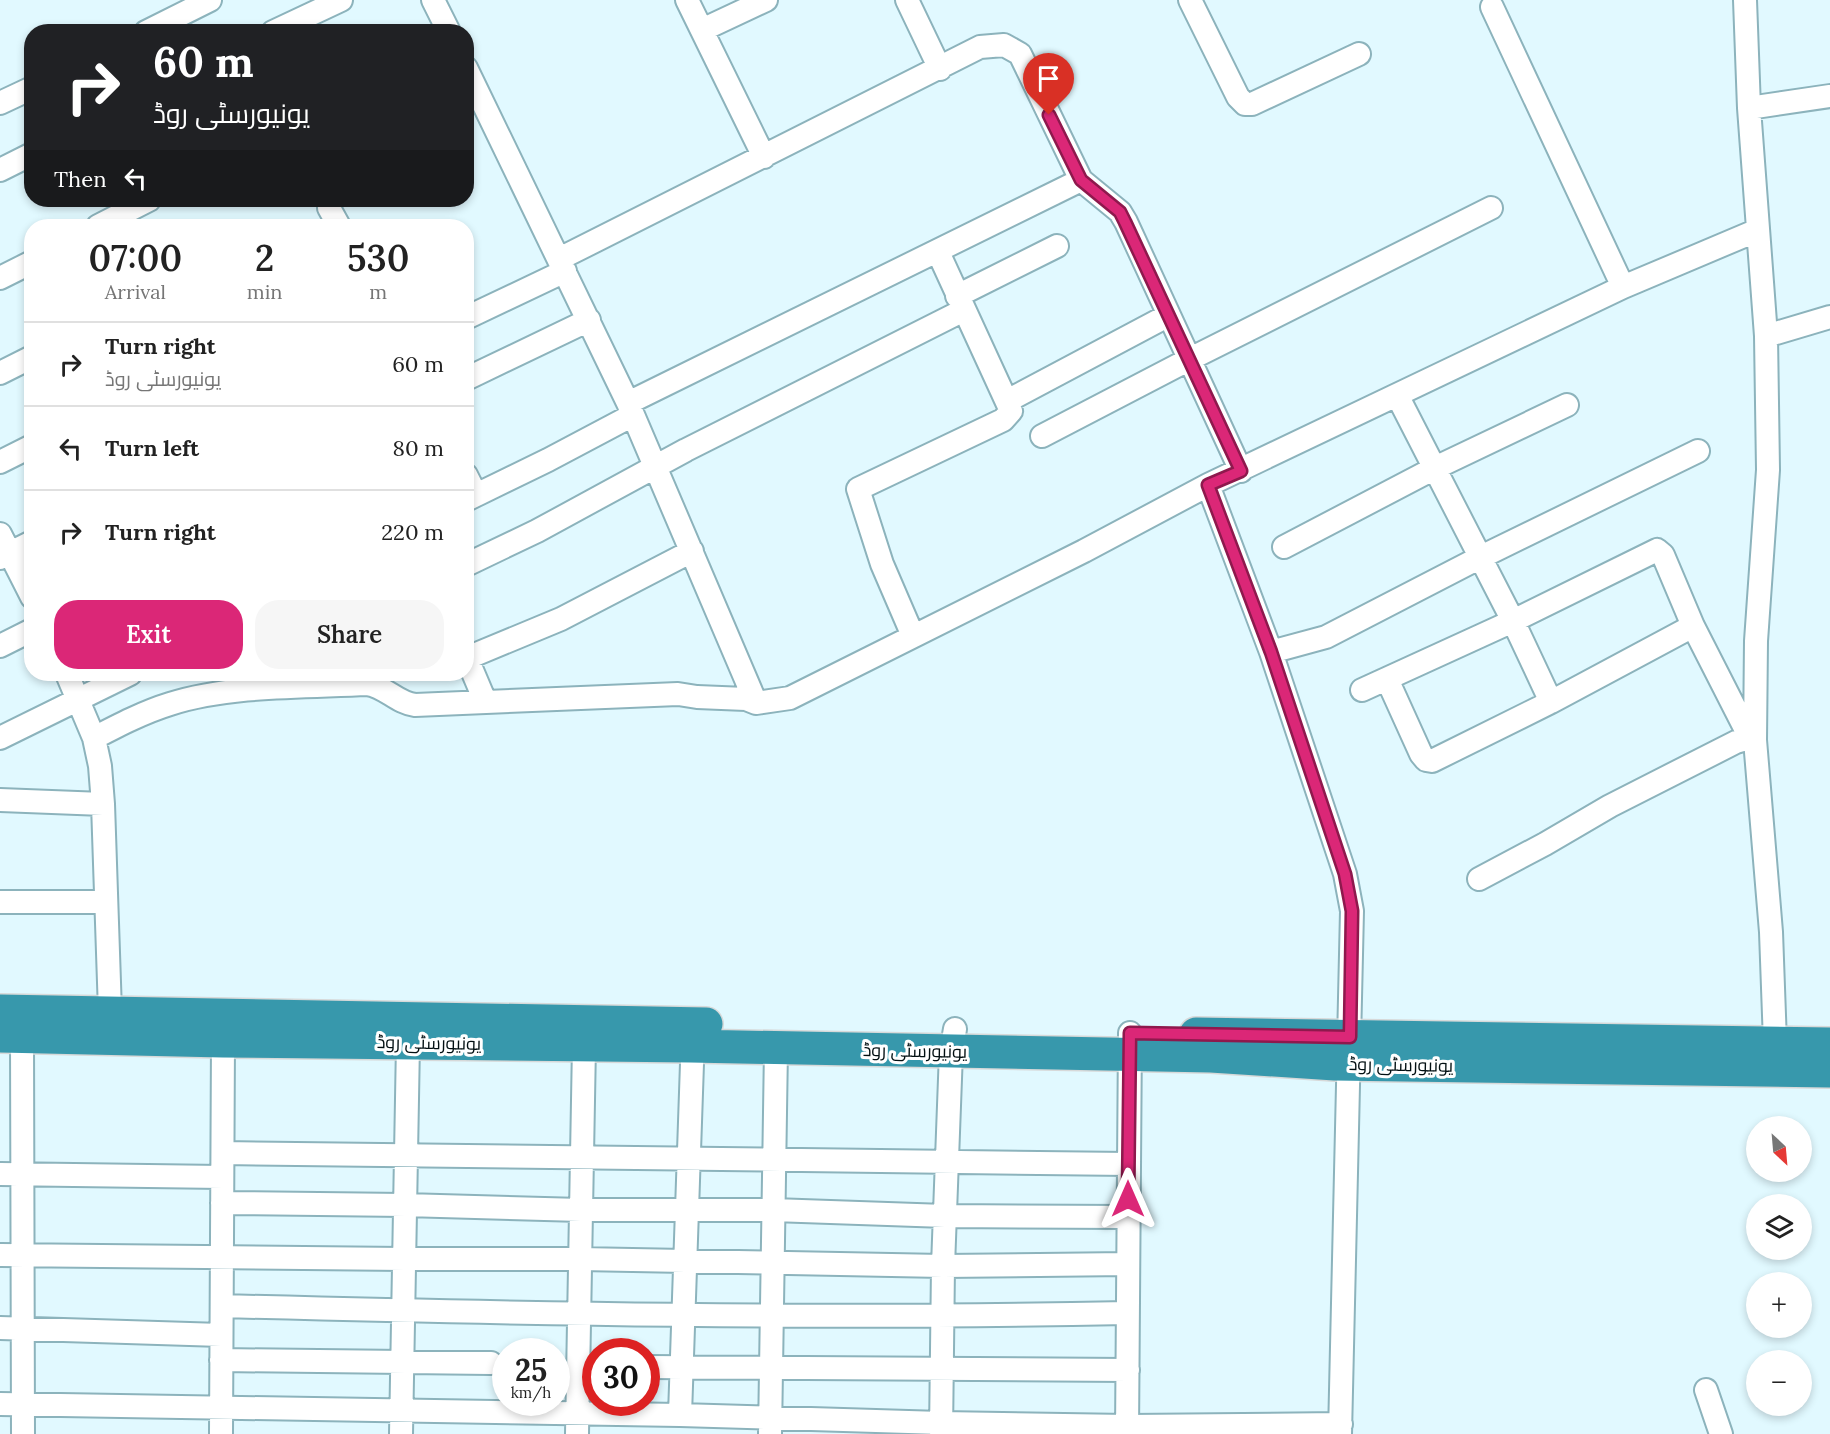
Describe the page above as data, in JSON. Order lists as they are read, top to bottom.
{
  "streets": {
    "highway": ["یونیورسٹی روڈ"]
  },
  "north": "bottom right",
  "page": {
    "turn": ["60 m", "یونیورسٹی روڈ"],
    "then": "Then",
    "eta": [
      "07:00",
      "Arrival",
      "2",
      "min",
      "530",
      "m"
    ],
    "list": [
      {
        "name": "Turn right",
        "note": "یونیورسٹی روڈ",
        "value": "60 m"
      },
      {
        "name": "Turn left",
        "value": "80 m"
      },
      {
        "name": "Turn right",
        "value": "220 m"
      }
    ],
    "buttons": ["Exit", "Share"],
    "map_buttons": ["+", "−"],
    "speed": "25 km/h",
    "limit": "30"
  }
}
